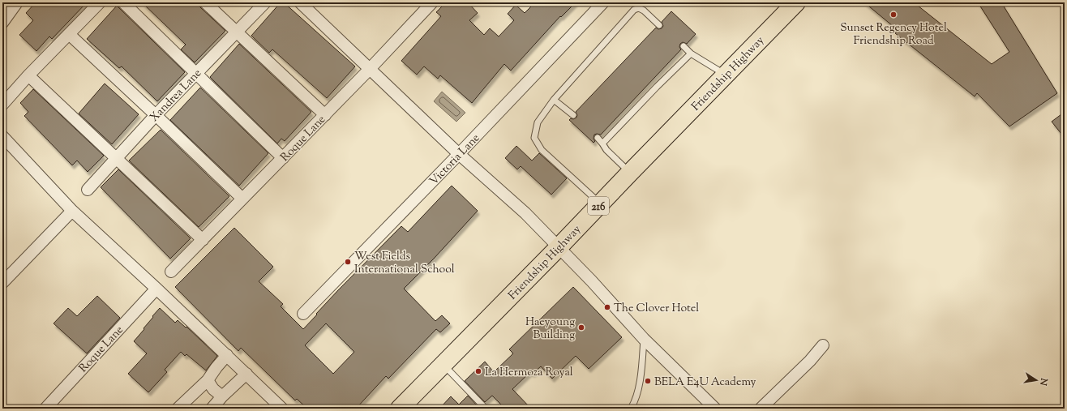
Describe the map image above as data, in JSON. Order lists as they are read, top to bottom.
{
  "streets": {
    "main road": ["Friendship Highway", "216"],
    "street": ["Xandrea Lane", "Roque Lane", "Victoria Lane"]
  },
  "places": [
    "Sunset Regency Hotel Friendship Road",
    "West Fields International School",
    "The Clover Hotel",
    "Haeyoung Building",
    "La Hermoza Royal",
    "BELA E4U Academy"
  ],
  "north": "right"
}
